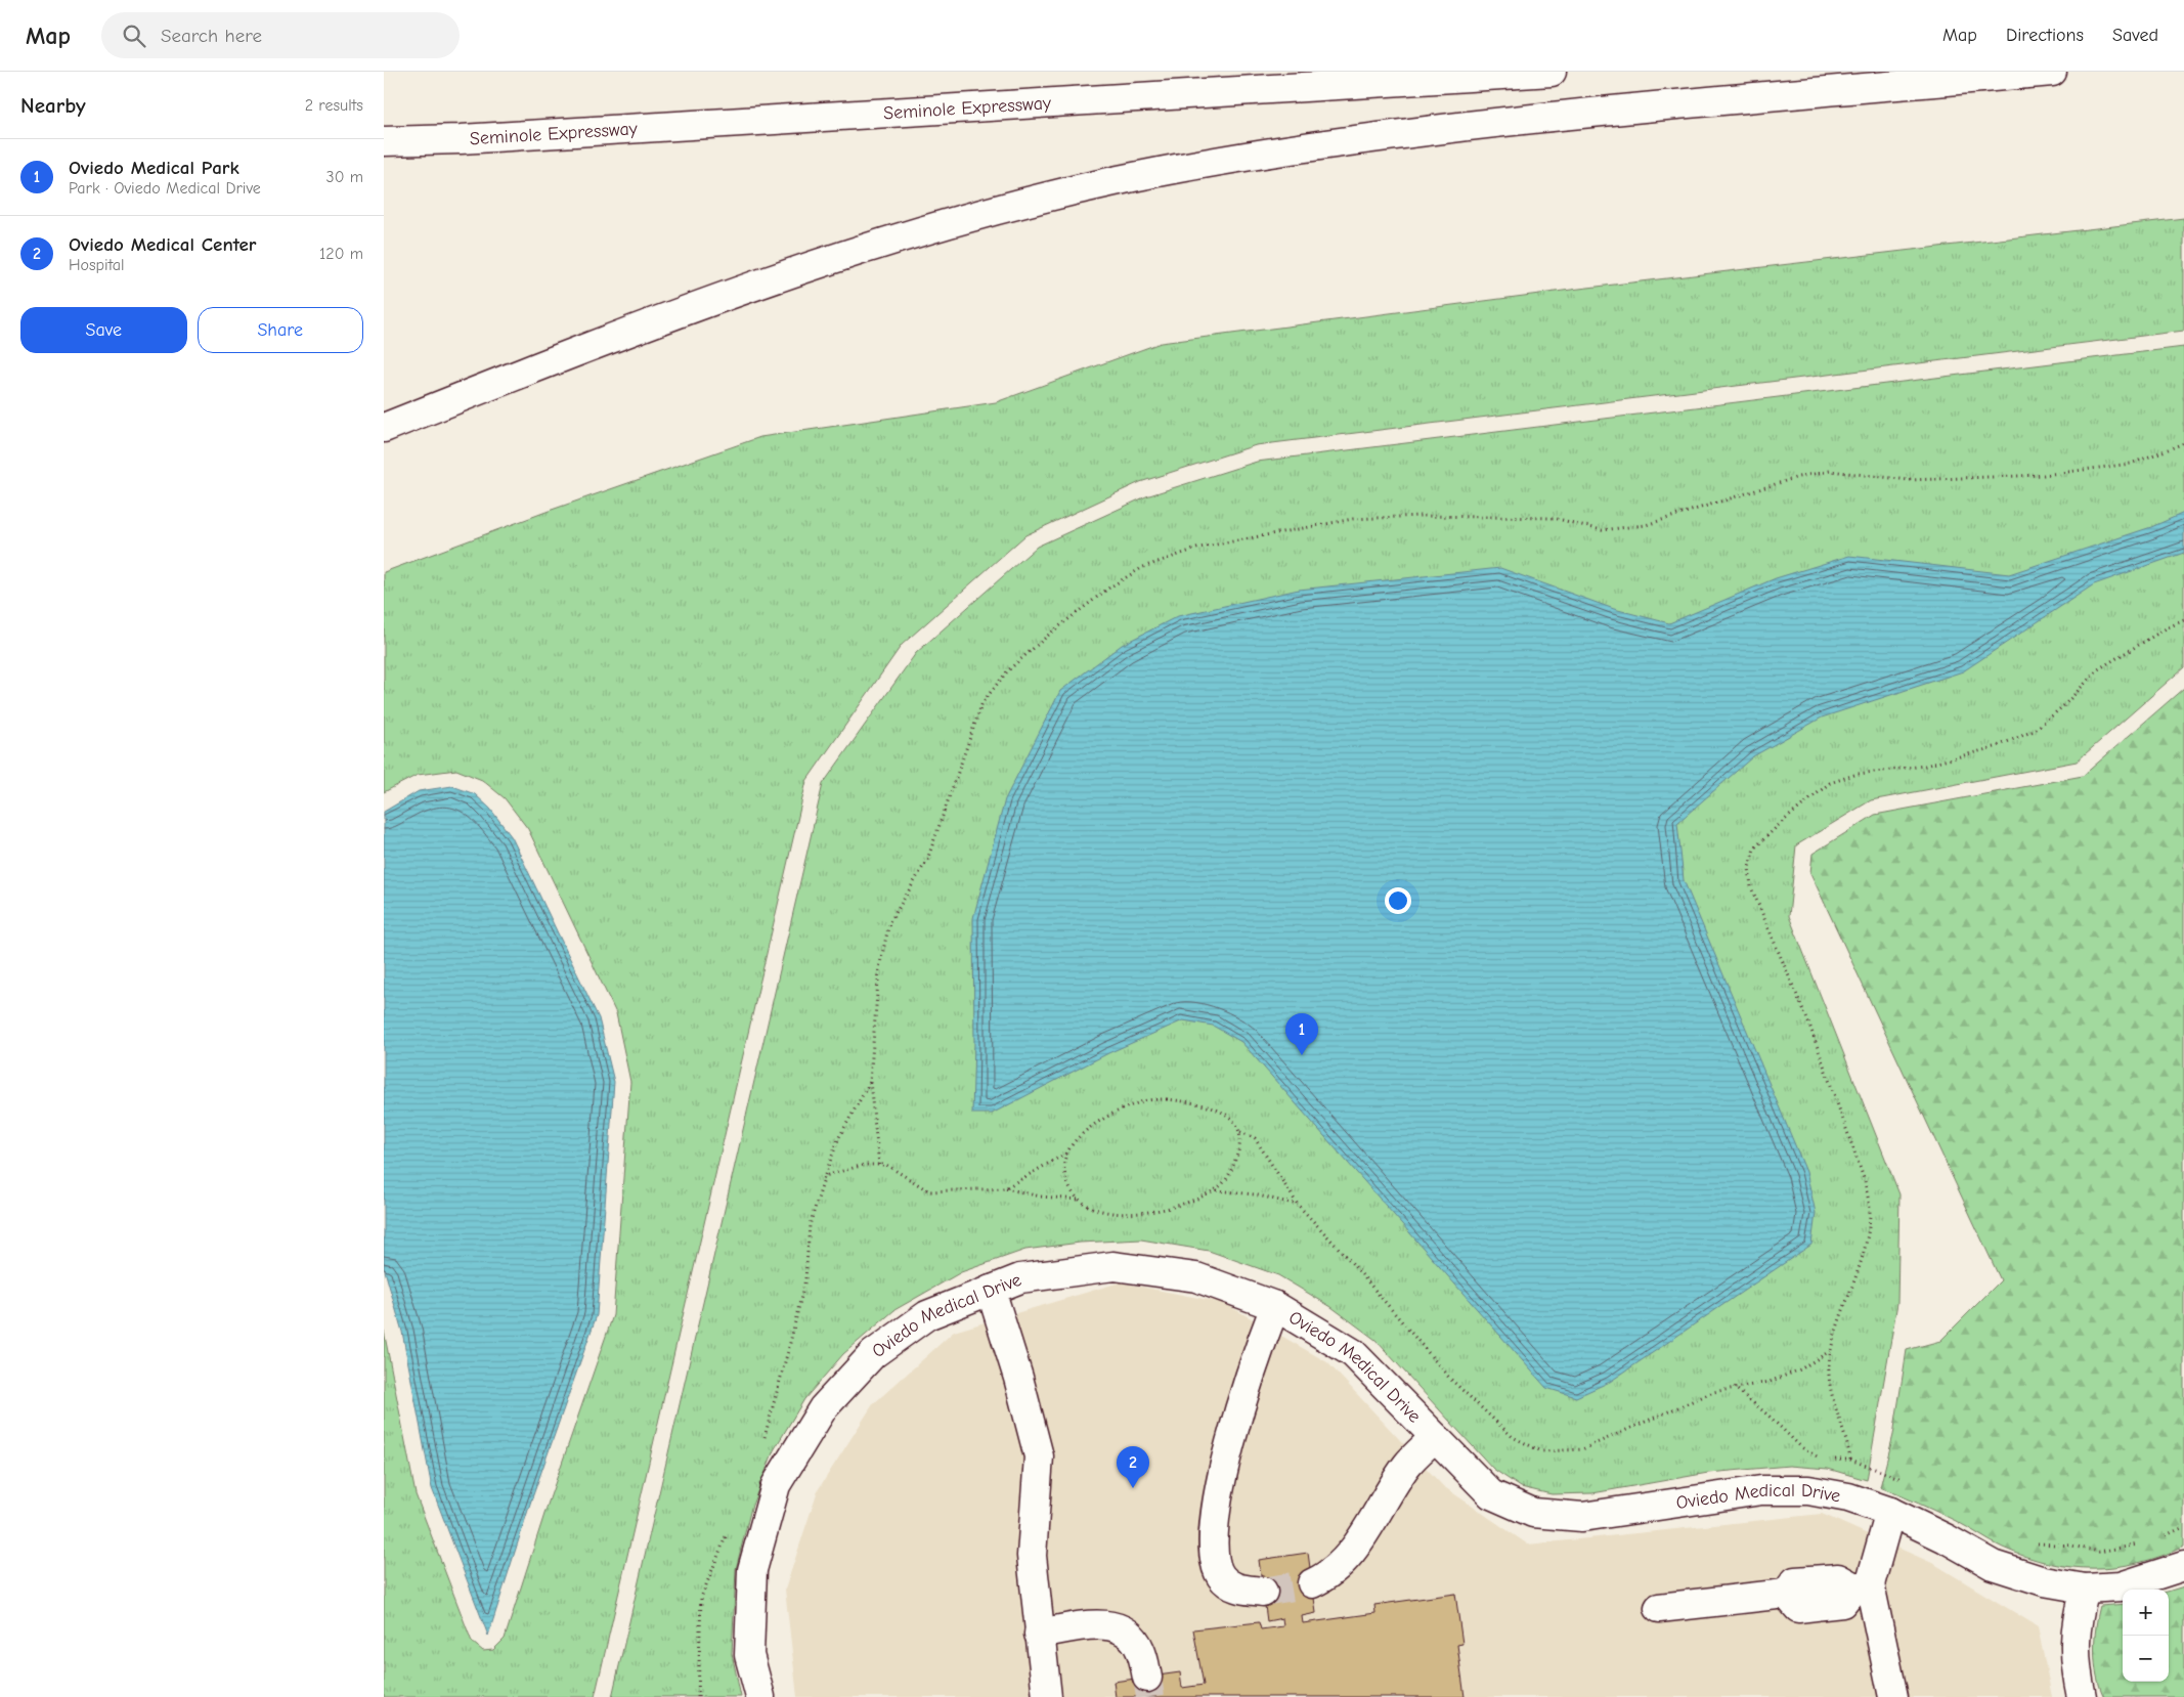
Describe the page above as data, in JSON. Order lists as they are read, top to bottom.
{
  "streets": {
    "main road": ["Seminole Expressway", "Oviedo Medical Drive"]
  },
  "page": {
    "header": "Map",
    "search": "Search here",
    "nav": ["Map", "Directions", "Saved"],
    "heading": ["Nearby", "2 results"],
    "list": [
      {
        "mark": "1",
        "name": "Oviedo Medical Park",
        "note": "Park · Oviedo Medical Drive",
        "value": "30 m"
      },
      {
        "mark": "2",
        "name": "Oviedo Medical Center",
        "note": "Hospital",
        "value": "120 m"
      }
    ],
    "buttons": ["Save", "Share"],
    "pins": ["1", "2"],
    "map_buttons": ["+", "−"]
  }
}
